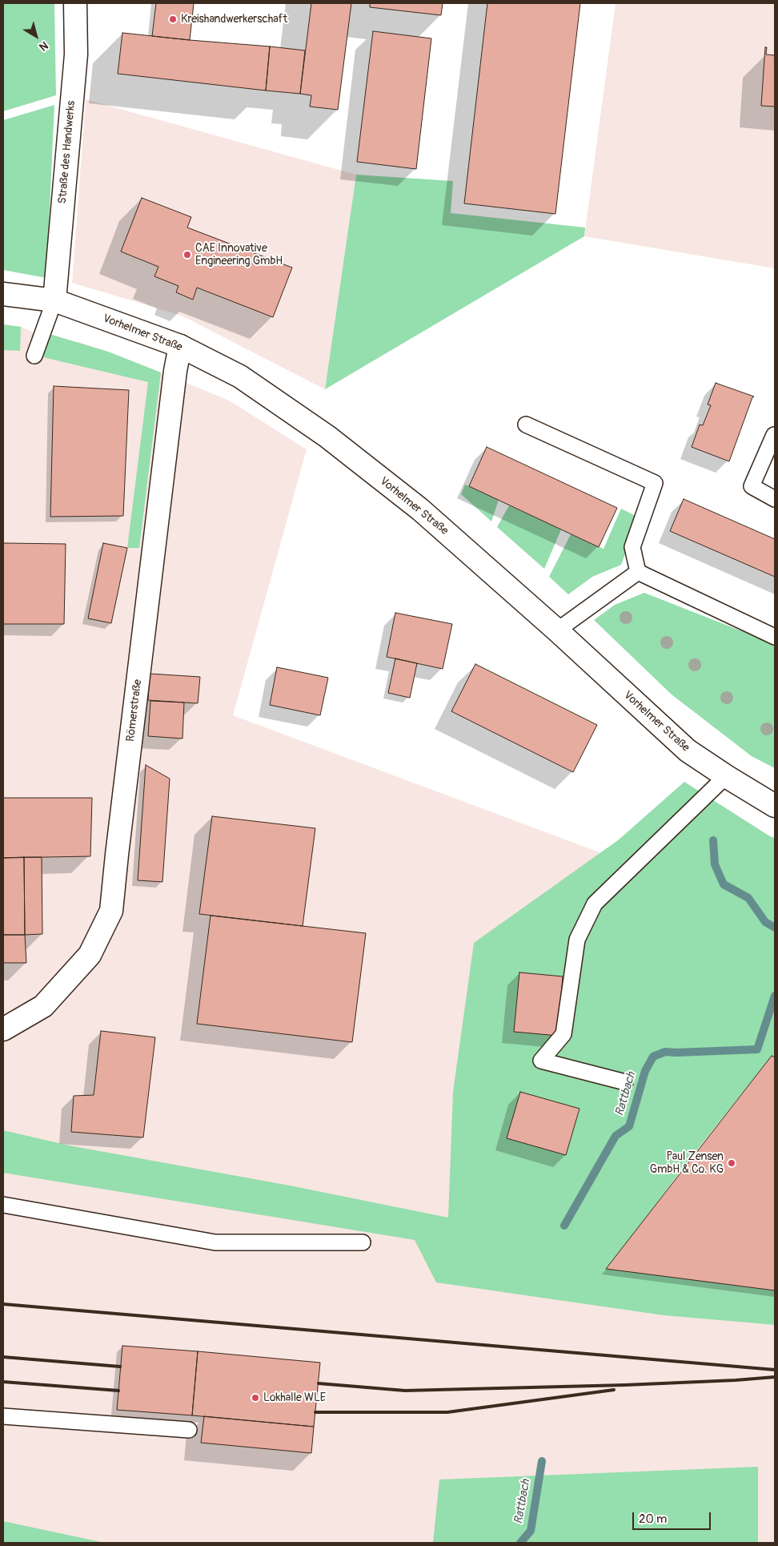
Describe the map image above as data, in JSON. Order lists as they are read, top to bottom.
{
  "streets": {
    "street": ["Straße des Handwerks", "Vorhelmer Straße", "Römerstraße"]
  },
  "crossings": [
    ["Straße des Handwerks", "Vorhelmer Straße"],
    ["Vorhelmer Straße", "Römerstraße"]
  ],
  "water": ["Rattbach"],
  "places": [
    "Kreishandwerkerschaft",
    "CAE Innovative Engineering GmbH",
    "Paul Zensen GmbH & Co. KG",
    "Lokhalle WLE"
  ],
  "scale_bar": "20 m",
  "north": "bottom right"
}
